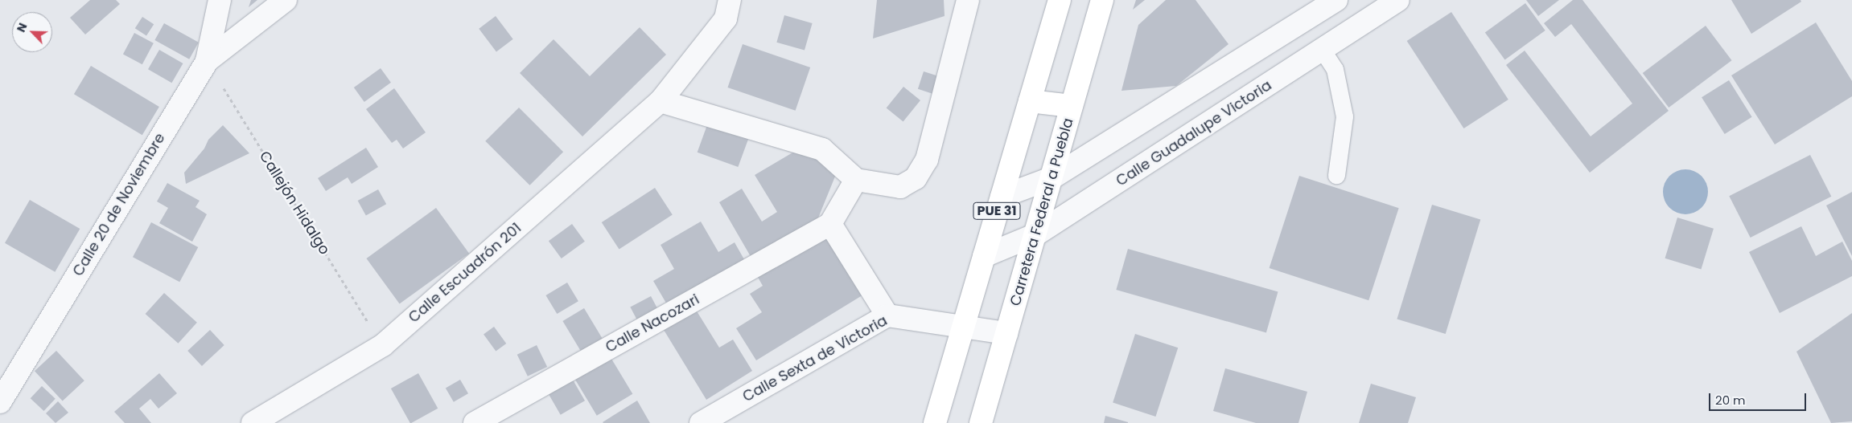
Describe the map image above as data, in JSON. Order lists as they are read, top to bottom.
{
  "streets": {
    "main road": ["PUE 31", "Carretera Federal a Puebla"],
    "street": [
      "Calle Guadalupe Victoria",
      "Calle 20 de Noviembre",
      "Calle Escuadrón 201",
      "Calle Nacozari",
      "Calle Sexta de Victoria"
    ],
    "path": ["Callejón Hidalgo"]
  },
  "crossings": [
    ["Calle Guadalupe Victoria", "PUE 31"],
    ["Calle Guadalupe Victoria", "Carretera Federal a Puebla"],
    ["Callejón Hidalgo", "Calle 20 de Noviembre"],
    ["Callejón Hidalgo", "Calle Escuadrón 201"],
    ["PUE 31", "Calle Sexta de Victoria"],
    ["Carretera Federal a Puebla", "Calle Sexta de Victoria"]
  ],
  "scale_bar": "20 m",
  "north": "top left"
}
